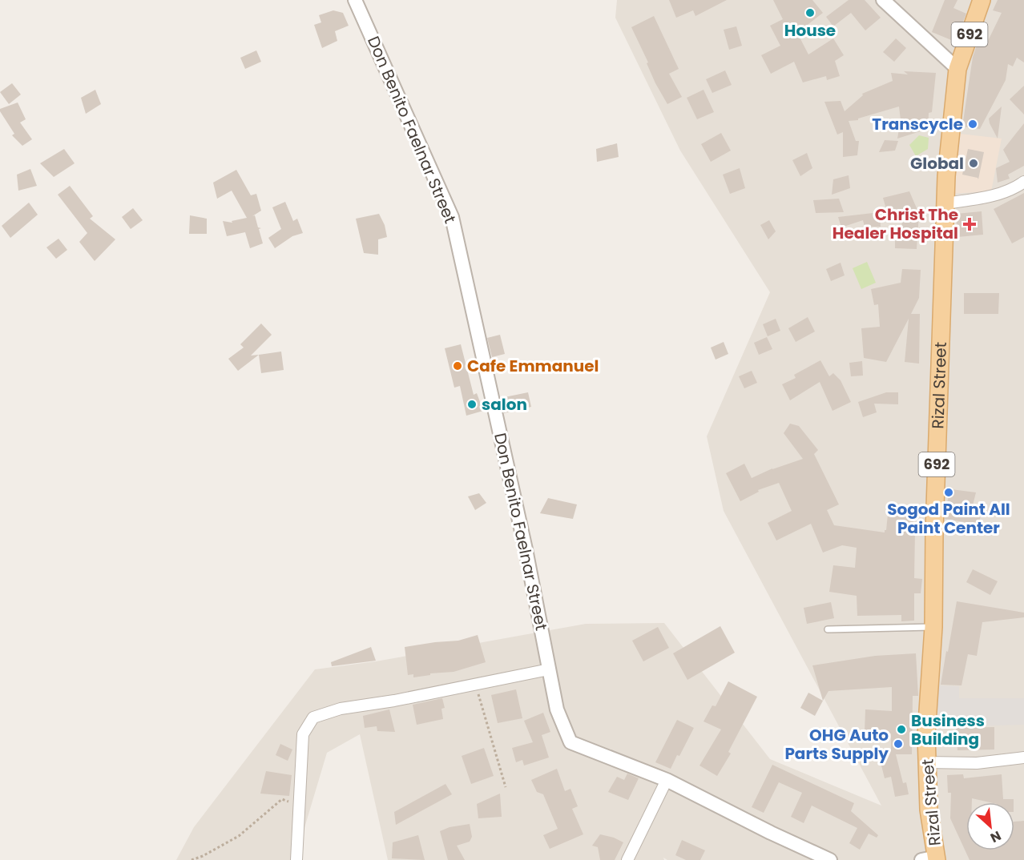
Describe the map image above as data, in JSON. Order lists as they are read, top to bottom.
{
  "streets": {
    "main road": ["692", "Rizal Street"],
    "street": ["Don Benito Faelnar Street"]
  },
  "places": {
    "other": [
      "House",
      "Transcycle",
      "Global",
      "Cafe Emmanuel",
      "salon",
      "Sogod Paint All Paint Center",
      "Business Building",
      "OHG Auto Parts Supply"
    ],
    "health": ["Christ The Healer Hospital"]
  },
  "north": "bottom right"
}
